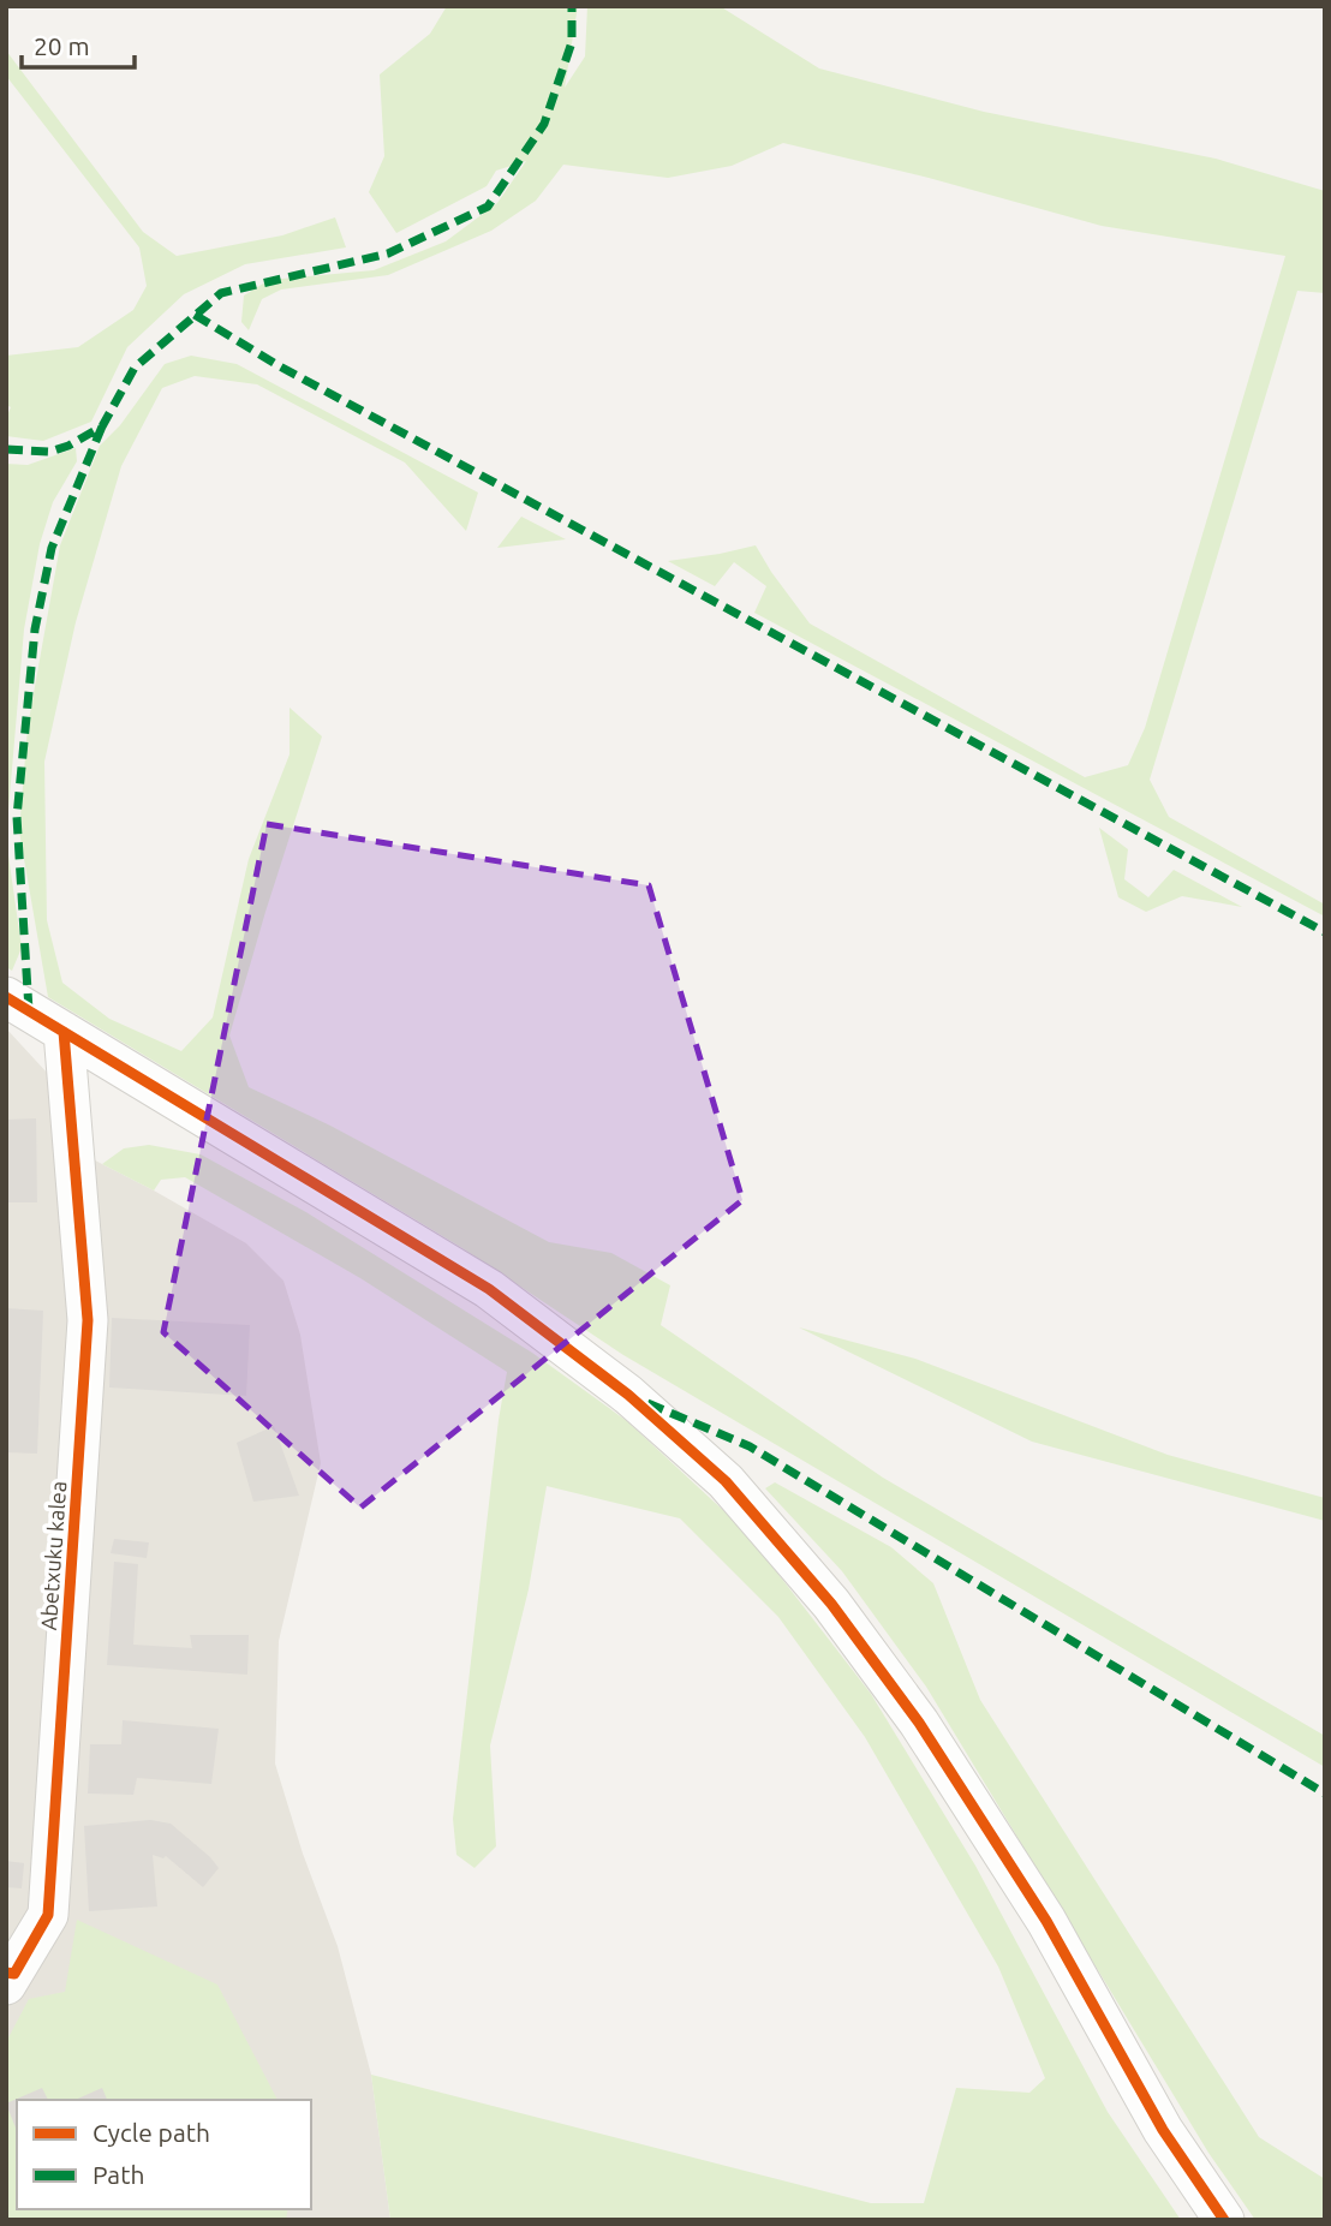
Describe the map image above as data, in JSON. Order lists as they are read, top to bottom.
{
  "streets": {
    "street": ["Abetxuku kalea"]
  },
  "legend": ["Cycle path", "Path"],
  "scale_bar": "20 m"
}
